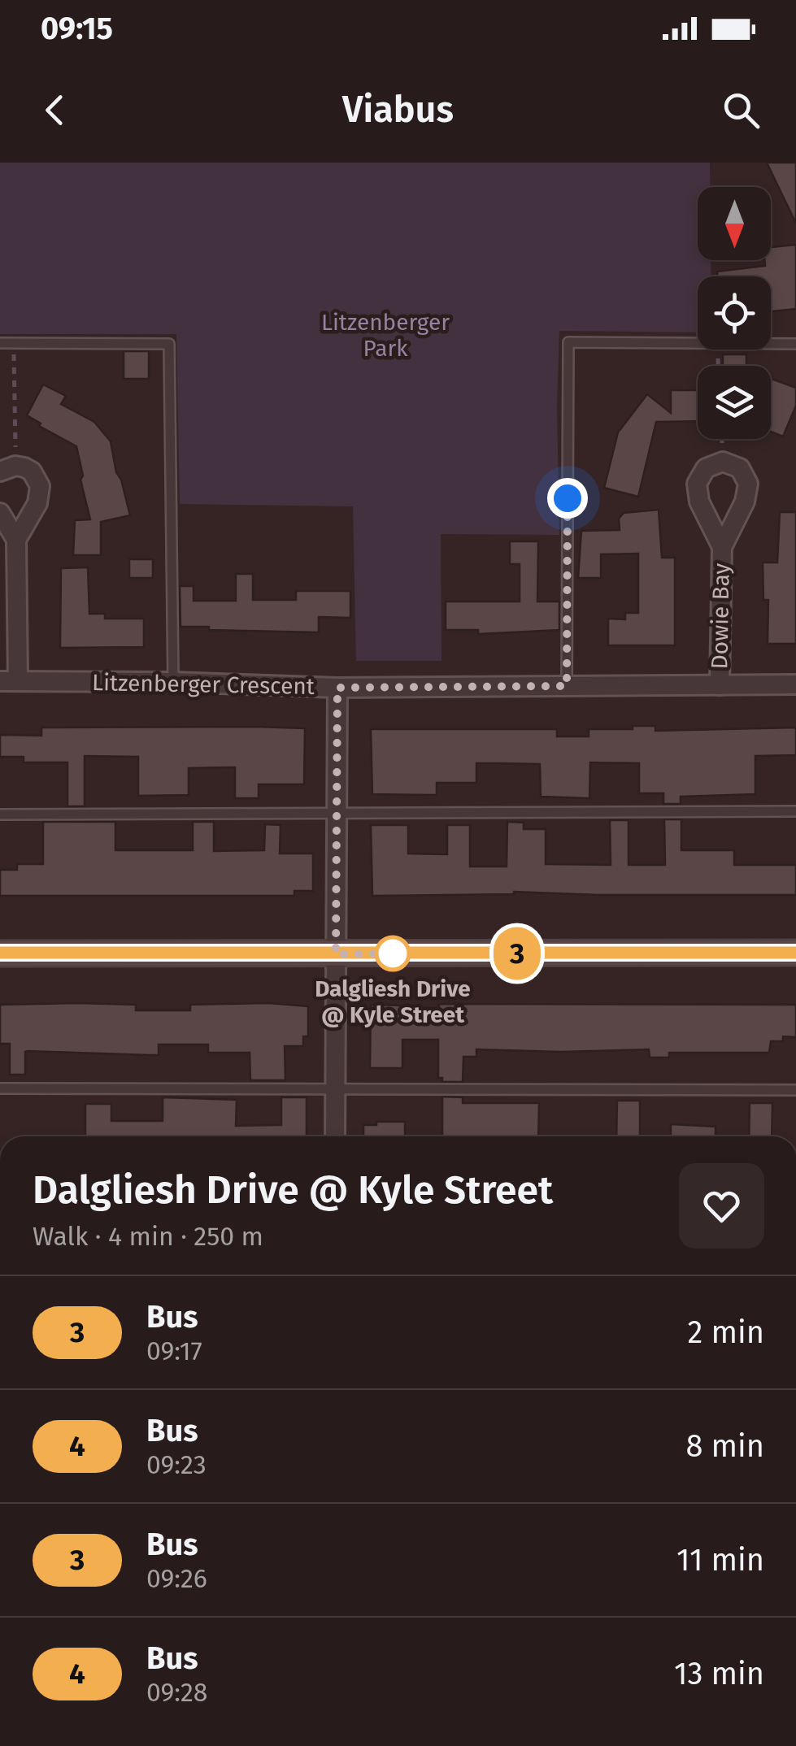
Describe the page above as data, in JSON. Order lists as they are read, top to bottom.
{
  "streets": {
    "street": ["Dowie Bay", "Litzenberger Crescent"]
  },
  "crossings": [
    ["Dowie Bay", "Litzenberger Crescent"]
  ],
  "parks": ["Litzenberger Park"],
  "places": ["Dalgliesh Drive @ Kyle Street"],
  "lines": ["bus line 3"],
  "north": "bottom",
  "page": {
    "status": "09:15",
    "header": "Viabus",
    "on_map": "3",
    "heading": ["Dalgliesh Drive @ Kyle Street", "Walk · 4 min · 250 m"],
    "list": [
      {
        "mark": "3",
        "name": "Bus",
        "note": "09:17",
        "value": "2 min"
      },
      {
        "mark": "4",
        "name": "Bus",
        "note": "09:23",
        "value": "8 min"
      },
      {
        "mark": "3",
        "name": "Bus",
        "note": "09:26",
        "value": "11 min"
      },
      {
        "mark": "4",
        "name": "Bus",
        "note": "09:28",
        "value": "13 min"
      }
    ]
  }
}
